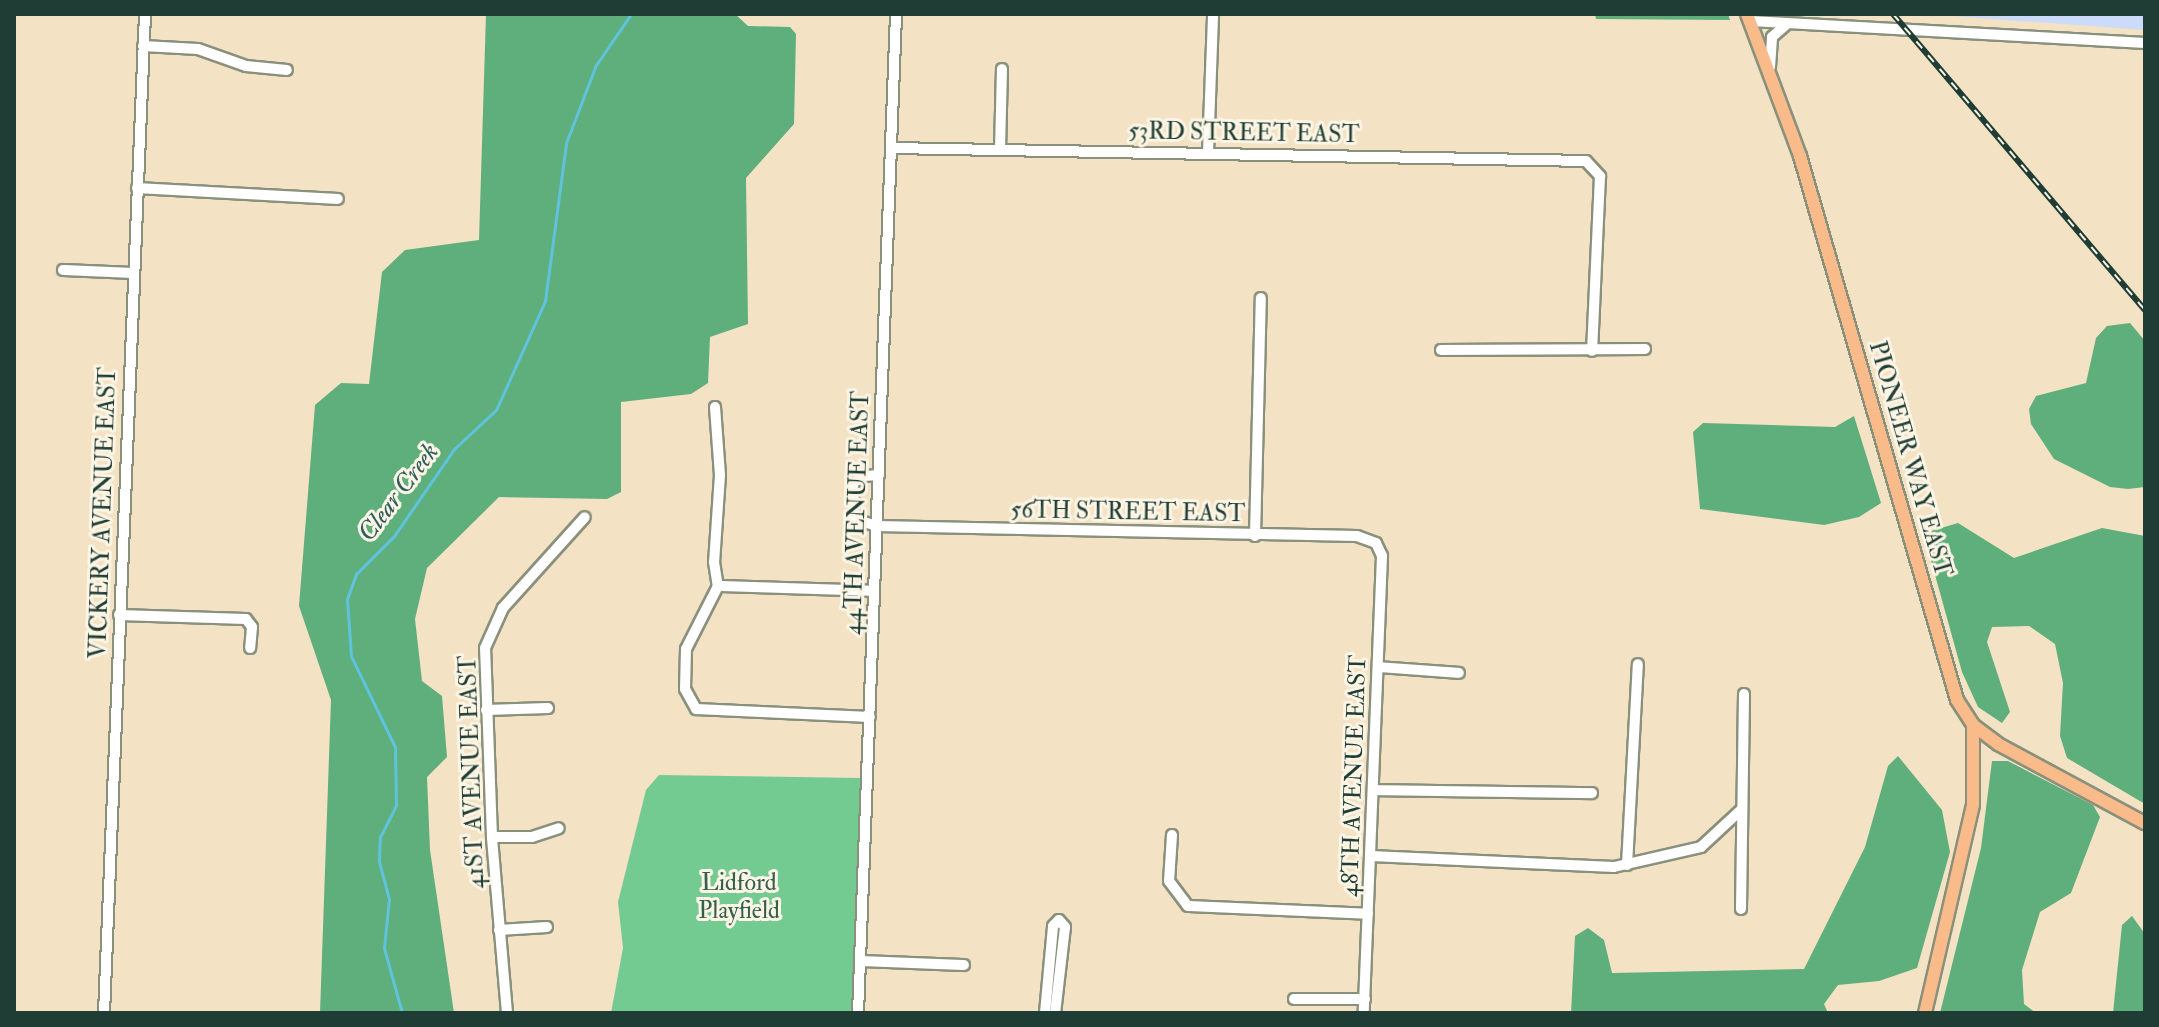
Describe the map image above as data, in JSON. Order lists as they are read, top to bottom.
{
  "streets": {
    "main road": ["PIONEER WAY EAST"],
    "street": [
      "53RD STREET EAST",
      "56TH STREET EAST",
      "VICKERY AVENUE EAST",
      "44TH AVENUE EAST",
      "41ST AVENUE EAST",
      "48TH AVENUE EAST"
    ]
  },
  "crossings": [
    ["53RD STREET EAST", "44TH AVENUE EAST"],
    ["56TH STREET EAST", "44TH AVENUE EAST"],
    ["56TH STREET EAST", "48TH AVENUE EAST"]
  ],
  "water": ["Clear Creek"],
  "parks": ["Lidford Playfield"]
}
